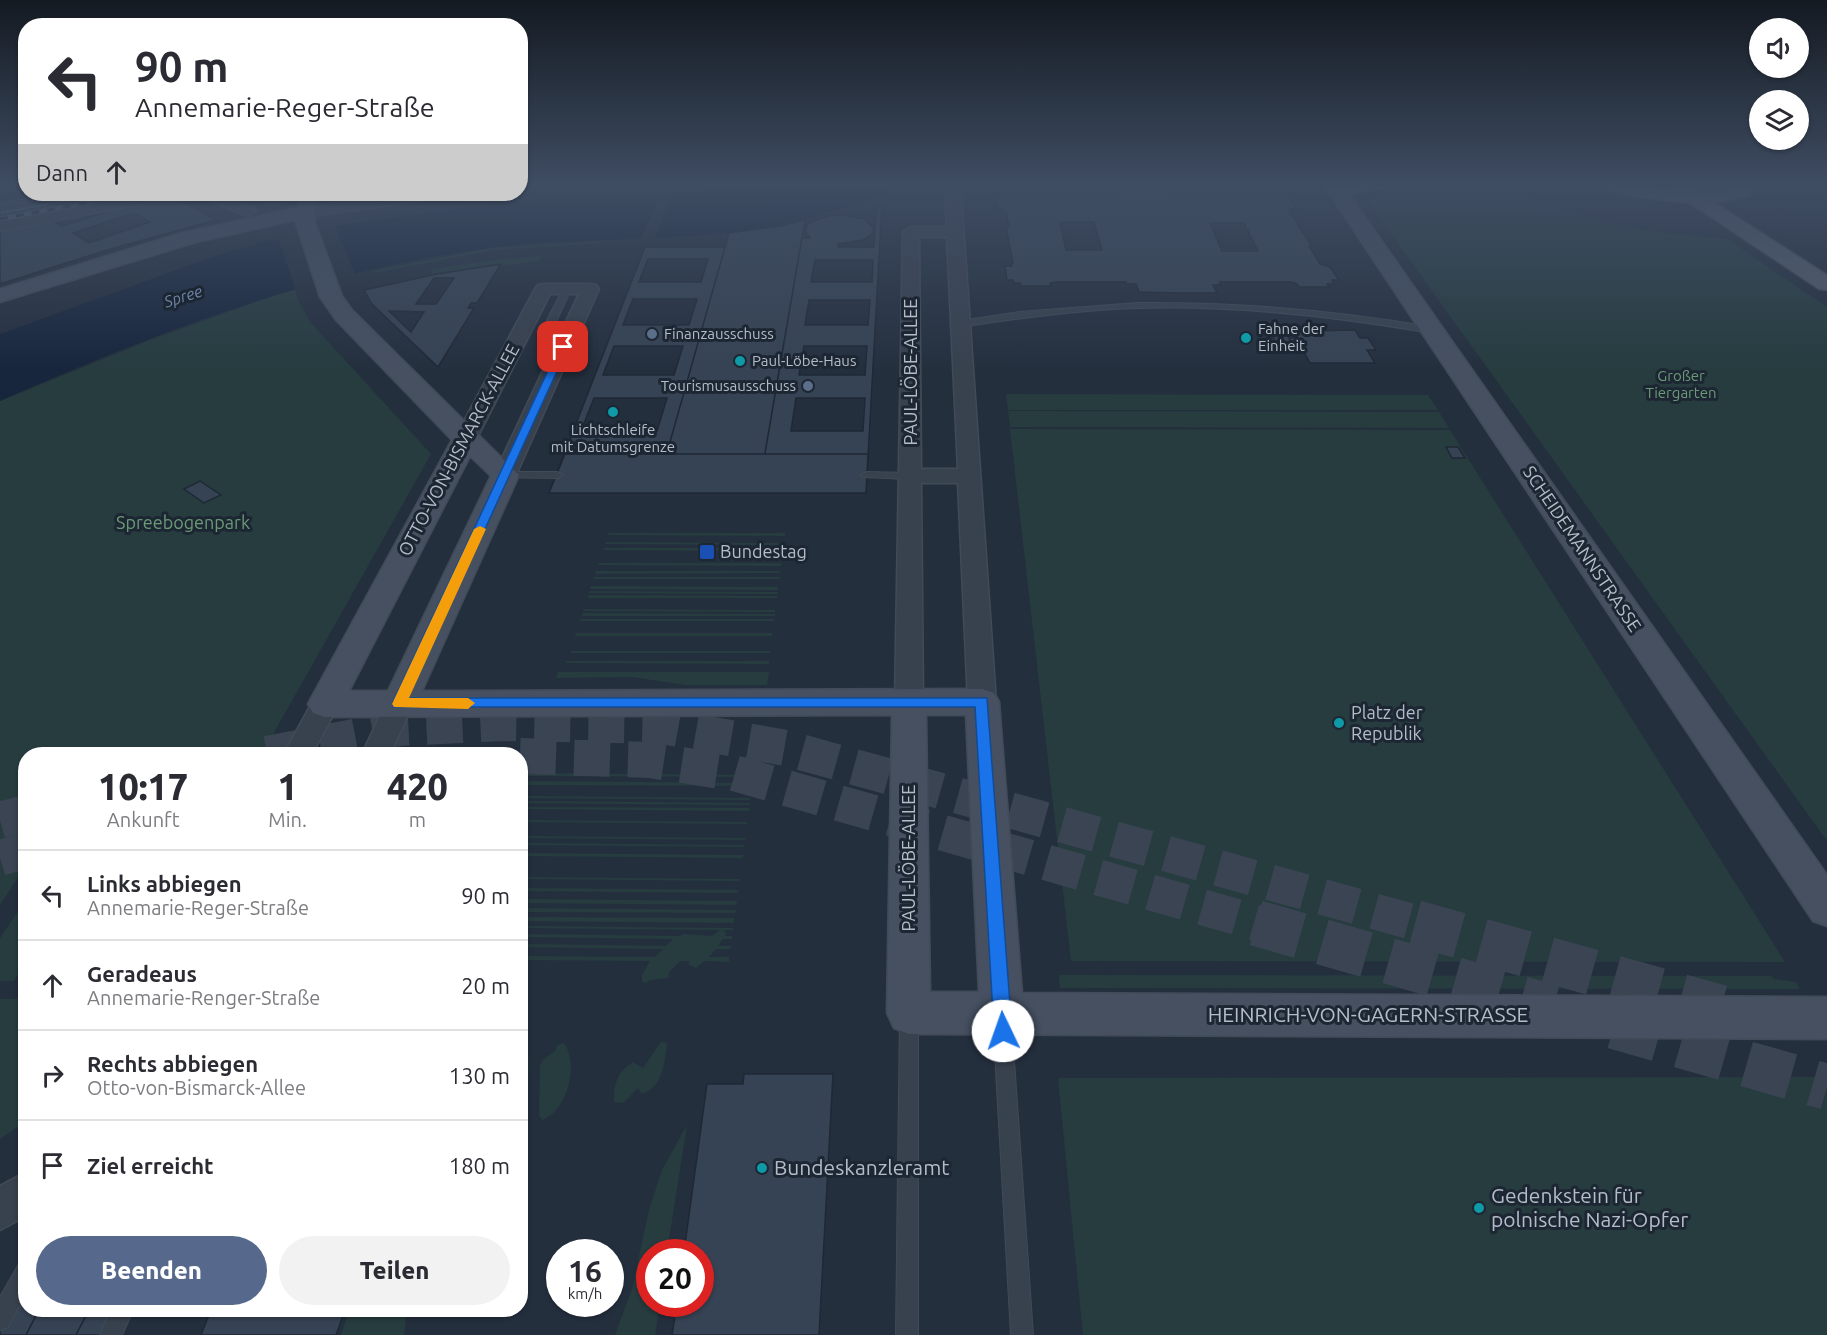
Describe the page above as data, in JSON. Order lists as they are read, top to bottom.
{
  "streets": {
    "street": [
      "PAUL-LÖBE-ALLEE",
      "OTTO-VON-BISMARCK-ALLEE",
      "SCHEIDEMANNSTRASSE",
      "HEINRICH-VON-GAGERN-STRASSE"
    ]
  },
  "crossings": [
    ["PAUL-LÖBE-ALLEE", "HEINRICH-VON-GAGERN-STRASSE"]
  ],
  "water": ["Spree"],
  "parks": ["Großer Tiergarten", "Spreebogenpark"],
  "places": {
    "other": [
      "Finanzausschuss",
      "Fahne der Einheit",
      "Paul-Löbe-Haus",
      "Tourismusausschuss",
      "Lichtschleife mit Datumsgrenze",
      "Platz der Republik",
      "Bundeskanzleramt",
      "Gedenkstein für polnische Nazi-Opfer"
    ],
    "transit": ["Bundestag"]
  },
  "page": {
    "turn": ["90 m", "Annemarie-Reger-Straße"],
    "then": "Dann",
    "eta": [
      "10:17",
      "Ankunft",
      "1",
      "Min.",
      "420",
      "m"
    ],
    "list": [
      {
        "name": "Links abbiegen",
        "note": "Annemarie-Reger-Straße",
        "value": "90 m"
      },
      {
        "name": "Geradeaus",
        "note": "Annemarie-Renger-Straße",
        "value": "20 m"
      },
      {
        "name": "Rechts abbiegen",
        "note": "Otto-von-Bismarck-Allee",
        "value": "130 m"
      },
      {
        "name": "Ziel erreicht",
        "value": "180 m"
      }
    ],
    "buttons": ["Beenden", "Teilen"],
    "speed": "16 km/h",
    "limit": "20"
  }
}
